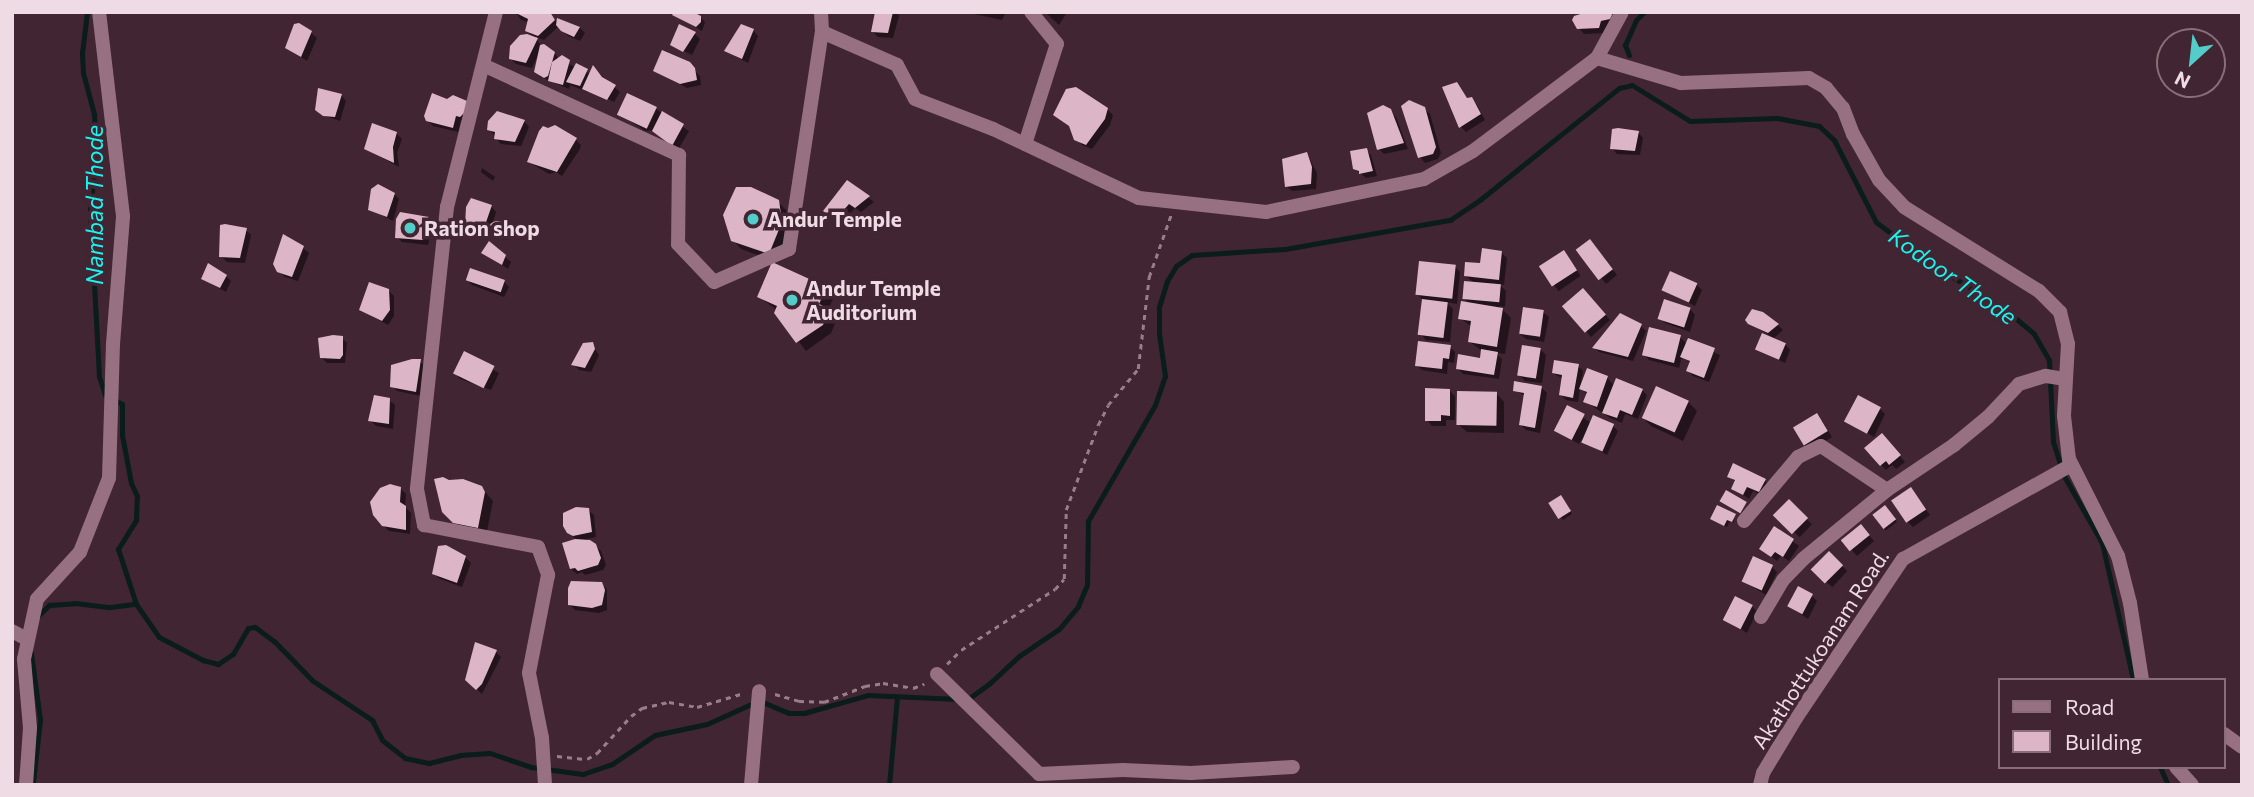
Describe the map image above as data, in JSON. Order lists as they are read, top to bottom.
{
  "streets": {
    "street": ["Akathottukoanam Road."]
  },
  "water": ["Nambad Thode", "Kodoor Thode"],
  "places": ["Andur Temple", "Ration shop", "Andur Temple Auditorium"],
  "legend": ["Road", "Building"],
  "north": "bottom left"
}
